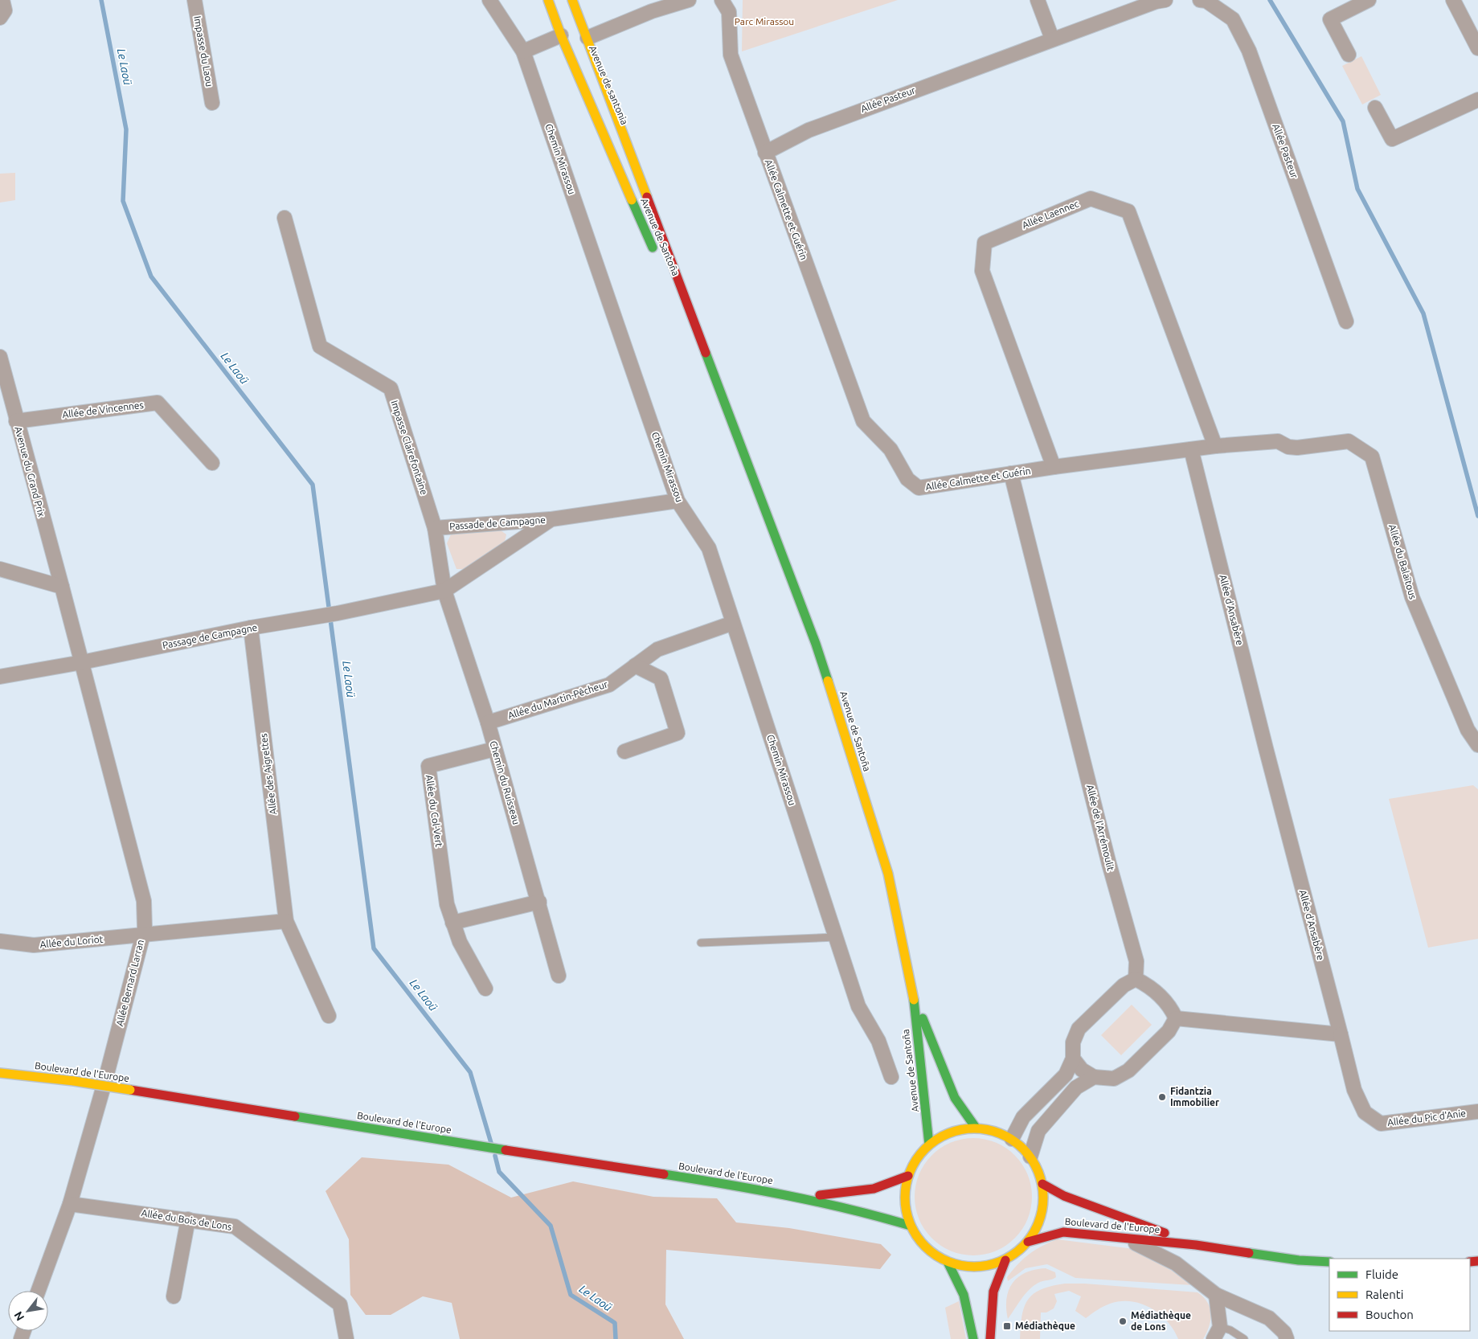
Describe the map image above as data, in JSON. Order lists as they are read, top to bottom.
{
  "streets": {
    "main road": ["Avenue de santonia", "Avenue de Santoña", "Boulevard de l'Europe"],
    "street": [
      "Impasse du Laou",
      "Allée Pasteur",
      "Chemin Mirassou",
      "Allée Calmette et Guérin",
      "Allée Laennec",
      "Allée de Vincennes",
      "Impasse Clairefontaine",
      "Avenue du Grand Prix",
      "Passade de Campagne",
      "Allée du Balaïtous",
      "Allée d'Ansabère",
      "Passage de Campagne",
      "Allée du Martin-Pêcheur",
      "Allée des Aigrettes",
      "Chemin du Ruisseau",
      "Allée du Col-Vert",
      "Allée de l'Arrémoulit",
      "Allée du Loriot",
      "Allée Bernard Larran",
      "Allée du Pic d'Anie",
      "Allée du Bois de Lons"
    ]
  },
  "crossings": [
    ["Avenue de santonia", "Avenue de Santoña"],
    ["Allée Pasteur", "Allée Calmette et Guérin"],
    ["Chemin Mirassou", "Passade de Campagne"],
    ["Chemin Mirassou", "Allée du Martin-Pêcheur"],
    ["Allée Calmette et Guérin", "Allée Laennec"],
    ["Allée Calmette et Guérin", "Allée du Balaïtous"],
    ["Allée Calmette et Guérin", "Allée d'Ansabère"],
    ["Allée Calmette et Guérin", "Allée de l'Arrémoulit"],
    ["Avenue de Santoña", "Boulevard de l'Europe"],
    ["Allée de Vincennes", "Avenue du Grand Prix"],
    ["Impasse Clairefontaine", "Passade de Campagne"],
    ["Avenue du Grand Prix", "Passage de Campagne"],
    ["Avenue du Grand Prix", "Allée Bernard Larran"],
    ["Passade de Campagne", "Passage de Campagne"],
    ["Passade de Campagne", "Chemin du Ruisseau"],
    ["Allée d'Ansabère", "Allée du Pic d'Anie"],
    ["Passage de Campagne", "Allée des Aigrettes"],
    ["Passage de Campagne", "Allée Bernard Larran"],
    ["Allée du Martin-Pêcheur", "Chemin du Ruisseau"],
    ["Chemin du Ruisseau", "Allée du Col-Vert"],
    ["Allée du Loriot", "Allée Bernard Larran"],
    ["Allée Bernard Larran", "Allée du Bois de Lons"]
  ],
  "water": ["Le Laoü"],
  "parks": ["Parc Mirassou"],
  "places": {
    "other": ["Fidantzia Immobilier", "Médiathèque de Lons"],
    "transit": ["Médiathèque"]
  },
  "legend": ["Fluide", "Ralenti", "Bouchon"],
  "north": "bottom left"
}
